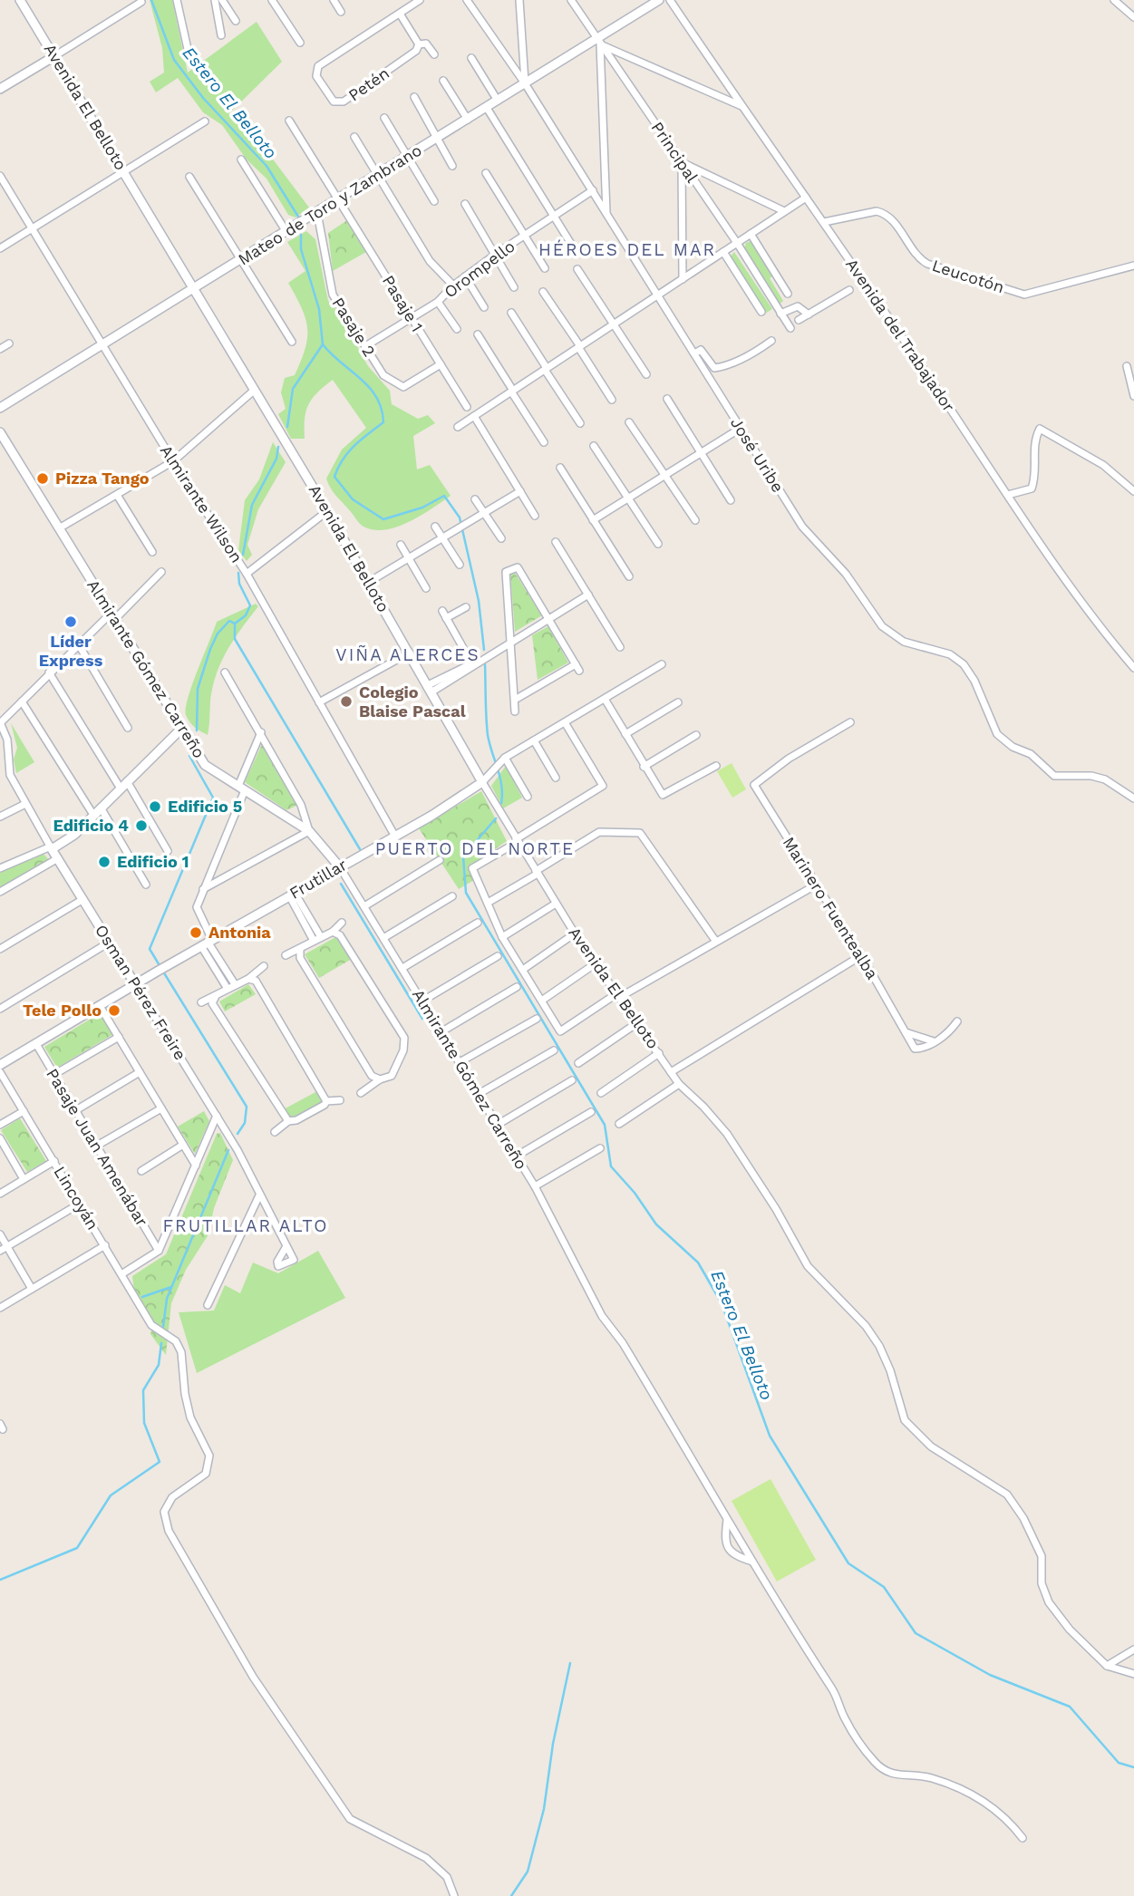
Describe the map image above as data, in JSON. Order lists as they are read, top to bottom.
{
  "streets": {
    "street": [
      "Petén",
      "Avenida El Belloto",
      "Principal",
      "Mateo de Toro y Zambrano",
      "Orompello",
      "Leucotón",
      "Pasaje 1",
      "Pasaje 2",
      "Avenida del Trabajador",
      "José Uribe",
      "Almirante Wilson",
      "Almirante Gómez Carreño",
      "Frutillar",
      "Marinero Fuentealba",
      "Osman Pérez Freire",
      "Pasaje Juan Amenábar",
      "Lincoyán"
    ]
  },
  "crossings": [
    ["Avenida El Belloto", "Mateo de Toro y Zambrano"],
    ["Avenida El Belloto", "Frutillar"],
    ["Principal", "Mateo de Toro y Zambrano"],
    ["Mateo de Toro y Zambrano", "Pasaje 1"],
    ["Mateo de Toro y Zambrano", "Pasaje 2"],
    ["Mateo de Toro y Zambrano", "José Uribe"],
    ["Mateo de Toro y Zambrano", "Almirante Wilson"],
    ["Orompello", "Pasaje 1"],
    ["Orompello", "Pasaje 2"],
    ["Orompello", "José Uribe"],
    ["Leucotón", "Avenida del Trabajador"],
    ["Pasaje 1", "Pasaje 2"],
    ["Almirante Wilson", "Frutillar"],
    ["Almirante Gómez Carreño", "Frutillar"],
    ["Frutillar", "Osman Pérez Freire"],
    ["Frutillar", "Pasaje Juan Amenábar"]
  ],
  "districts": [
    "HÉROES DEL MAR",
    "VIÑA ALERCES",
    "PUERTO DEL NORTE",
    "FRUTILLAR ALTO"
  ],
  "water": ["Estero El Belloto"],
  "places": [
    "Pizza Tango",
    "Líder Express",
    "Colegio Blaise Pascal",
    "Edificio 5",
    "Edificio 4",
    "Edificio 1",
    "Antonia",
    "Tele Pollo"
  ]
}
